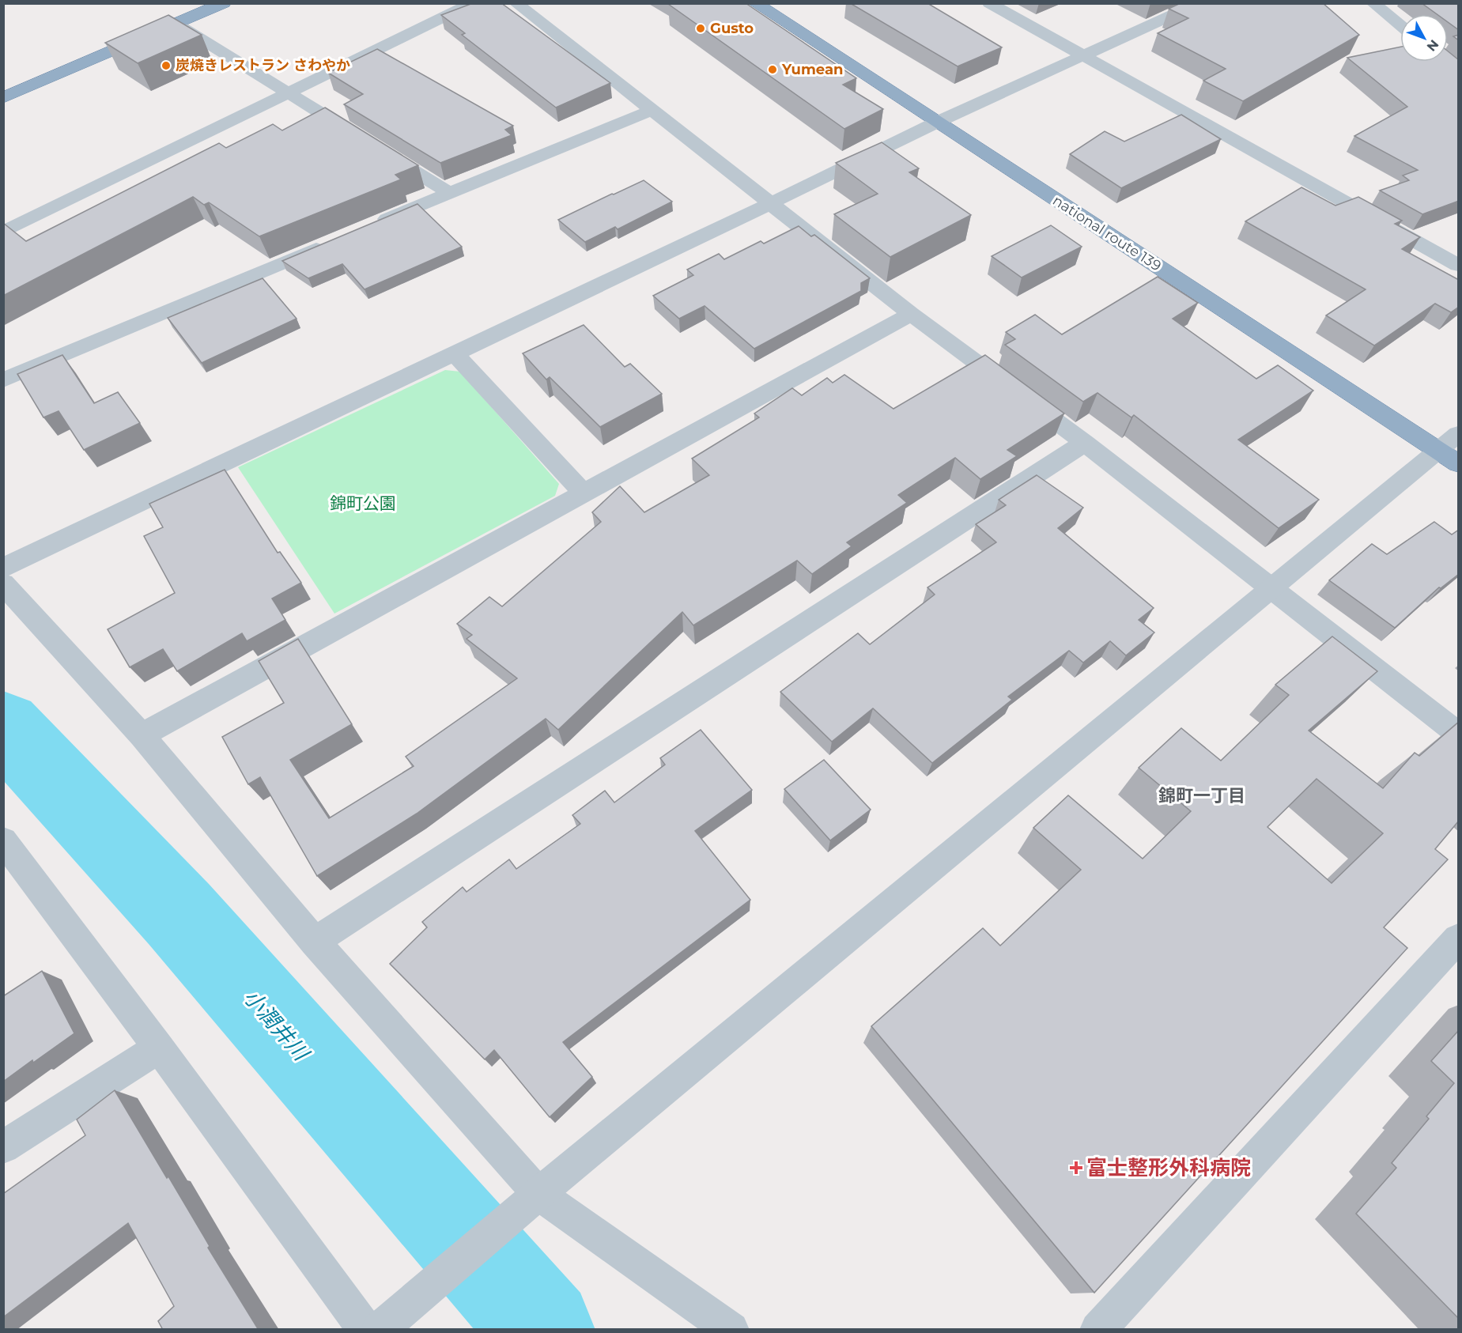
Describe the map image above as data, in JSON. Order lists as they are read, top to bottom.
{
  "streets": {
    "highway": ["national route 139"]
  },
  "districts": ["錦町一丁目"],
  "water": ["小潤井川"],
  "parks": ["錦町公園"],
  "places": {
    "other": ["Gusto", "炭焼きレストラン さわやか", "Yumean"],
    "health": ["富士整形外科病院"]
  },
  "north": "bottom right"
}
